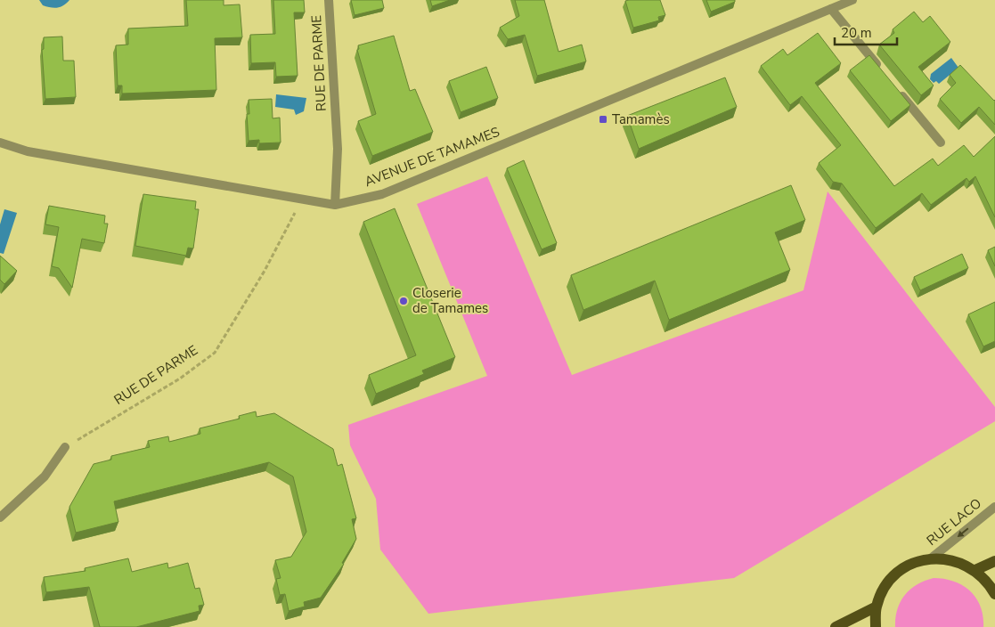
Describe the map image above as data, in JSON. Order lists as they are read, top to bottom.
{
  "streets": {
    "street": ["RUE DE PARME", "AVENUE DE TAMAMES", "RUE LACO"]
  },
  "crossings": [
    ["RUE DE PARME", "AVENUE DE TAMAMES"]
  ],
  "one_way": ["RUE LACO"],
  "places": {
    "transit": ["Tamamès"],
    "other": ["Closerie de Tamames"]
  },
  "scale_bar": "20 m"
}
